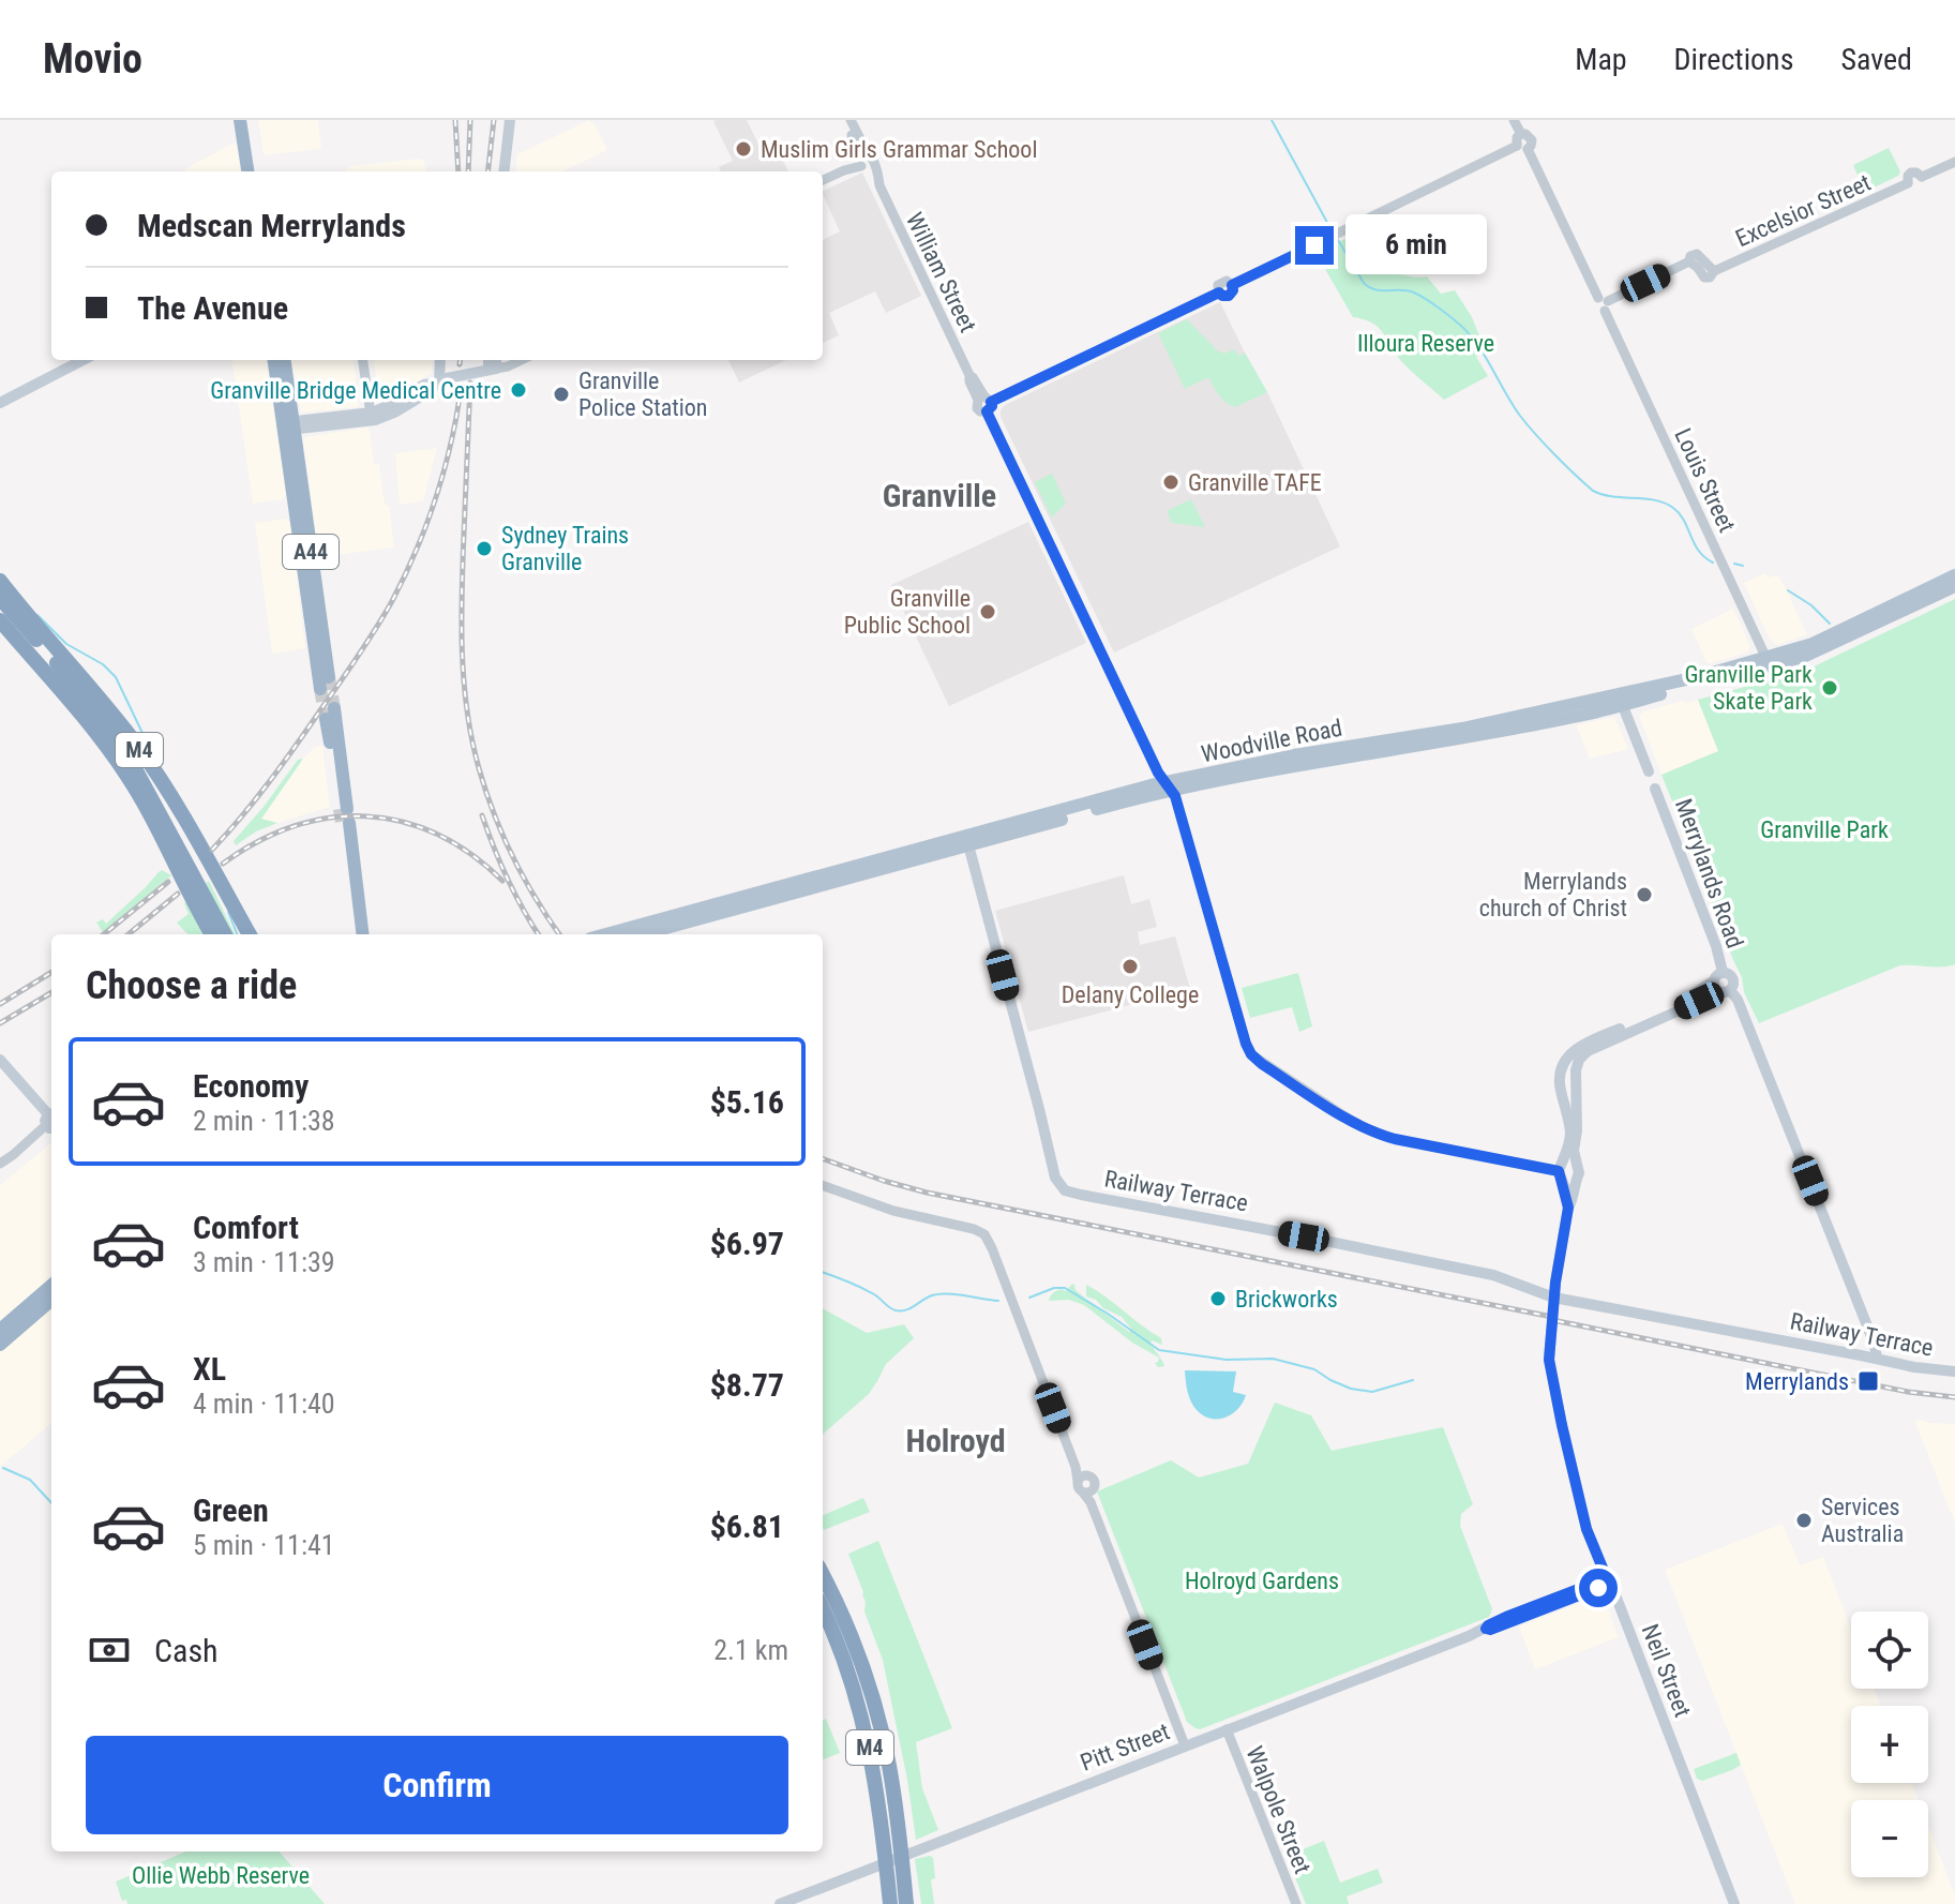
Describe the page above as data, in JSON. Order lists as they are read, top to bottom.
{
  "streets": {
    "highway": ["A44", "M4"],
    "main road": [
      "Woodville Road",
      "Merrylands Road",
      "Railway Terrace",
      "Neil Street",
      "Pitt Street"
    ],
    "street": [
      "Excelsior Street",
      "William Street",
      "Louis Street",
      "Walpole Street"
    ]
  },
  "crossings": [
    ["Excelsior Street", "Louis Street"],
    ["William Street", "Woodville Road"],
    ["Louis Street", "Woodville Road"],
    ["Woodville Road", "Railway Terrace"],
    ["Neil Street", "Pitt Street"],
    ["Pitt Street", "Walpole Street"]
  ],
  "districts": ["Granville", "Holroyd"],
  "parks": [
    "Illoura Reserve",
    "Granville Park",
    "Holroyd Gardens",
    "Ollie Webb Reserve"
  ],
  "places": {
    "other": [
      "Muslim Girls Grammar School",
      "Granville Bridge Medical Centre",
      "Granville Police Station",
      "Granville TAFE",
      "Sydney Trains Granville",
      "Granville Public School",
      "Granville Park Skate Park",
      "Merrylands church of Christ",
      "Delany College",
      "Brickworks",
      "Services Australia"
    ],
    "transit": ["Merrylands"]
  },
  "page": {
    "header": "Movio",
    "nav": ["Map", "Directions", "Saved"],
    "banner": ["Medscan Merrylands", "The Avenue"],
    "bubble": "6 min",
    "heading": "Choose a ride",
    "list": [
      {
        "name": "Economy",
        "note": "2 min · 11:38",
        "value": "$5.16"
      },
      {
        "name": "Comfort",
        "note": "3 min · 11:39",
        "value": "$6.97"
      },
      {
        "name": "XL",
        "note": "4 min · 11:40",
        "value": "$8.77"
      },
      {
        "name": "Green",
        "note": "5 min · 11:41",
        "value": "$6.81"
      }
    ],
    "pay": ["Cash", "2.1 km"],
    "map_buttons": ["+", "−"],
    "buttons": "Confirm"
  }
}
